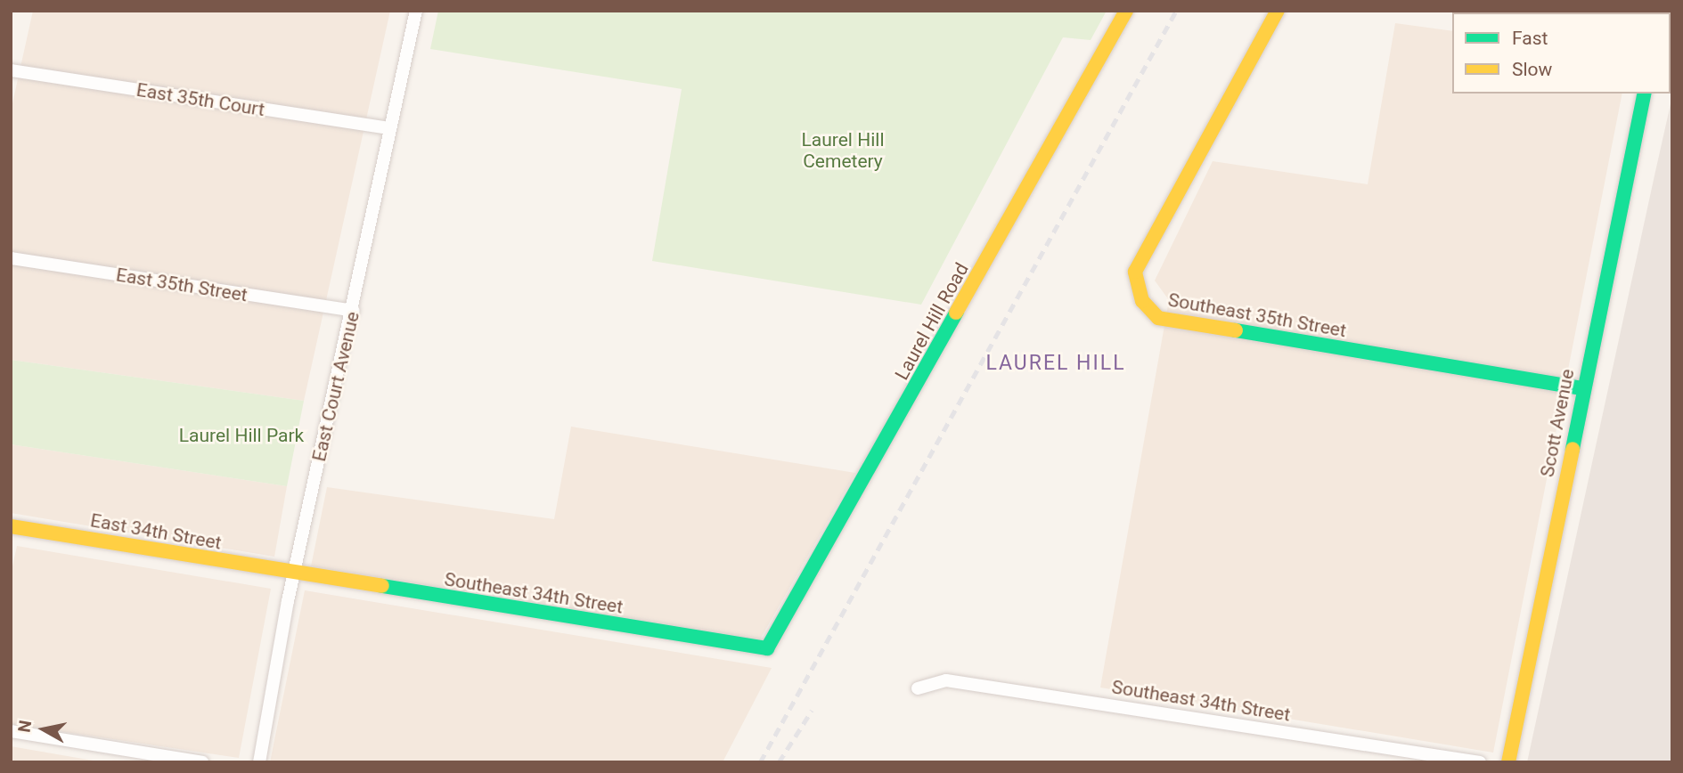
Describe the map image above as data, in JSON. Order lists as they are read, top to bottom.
{
  "streets": {
    "street": [
      "East 35th Court",
      "East 35th Street",
      "Southeast 35th Street",
      "Laurel Hill Road",
      "East Court Avenue",
      "Scott Avenue",
      "East 34th Street",
      "Southeast 34th Street"
    ]
  },
  "crossings": [
    ["East 35th Court", "East Court Avenue"],
    ["East 35th Street", "East Court Avenue"],
    ["Southeast 35th Street", "Scott Avenue"],
    ["Laurel Hill Road", "Southeast 34th Street"],
    ["East Court Avenue", "East 34th Street"],
    ["East Court Avenue", "Southeast 34th Street"],
    ["East 34th Street", "Southeast 34th Street"]
  ],
  "districts": ["LAUREL HILL"],
  "parks": ["Laurel Hill Cemetery", "Laurel Hill Park"],
  "legend": ["Fast", "Slow"],
  "north": "left"
}
